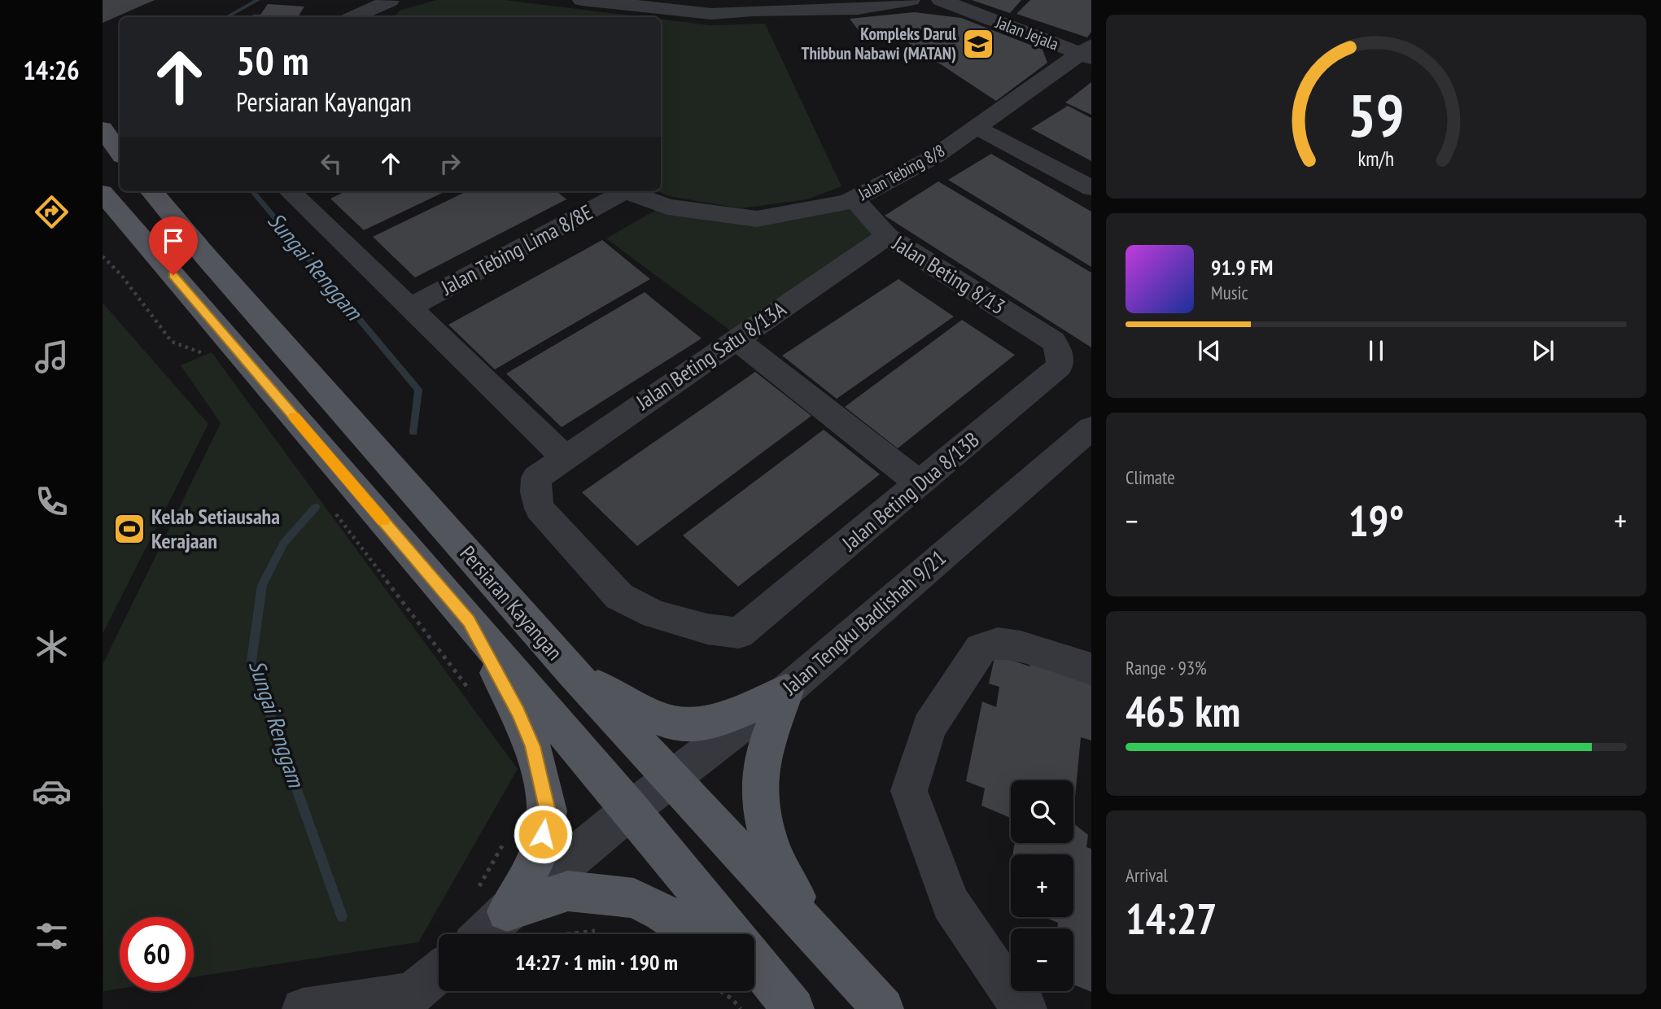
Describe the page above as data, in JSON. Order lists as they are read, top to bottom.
{
  "streets": {
    "main road": ["Persiaran Kayangan"],
    "street": [
      "Jalan Jejala",
      "Jalan Tebing 8/8",
      "Jalan Tebing Lima 8/8E",
      "Jalan Beting 8/13",
      "Jalan Beting Satu 8/13A",
      "Jalan Beting Dua 8/13B",
      "Jalan Tengku Badlishah 9/21"
    ]
  },
  "crossings": [
    ["Jalan Jejala", "Jalan Tebing 8/8"],
    ["Jalan Tebing 8/8", "Jalan Beting 8/13"],
    ["Jalan Beting 8/13", "Jalan Beting Satu 8/13A"],
    ["Jalan Beting 8/13", "Jalan Beting Dua 8/13B"],
    ["Jalan Beting Satu 8/13A", "Jalan Beting Dua 8/13B"],
    ["Persiaran Kayangan", "Jalan Tengku Badlishah 9/21"]
  ],
  "water": ["Sungai Renggam"],
  "places": {
    "school or university": ["Kompleks Darul Thibbun Nabawi (MATAN)"],
    "sports": ["Kelab Setiausaha Kerajaan"]
  },
  "page": {
    "tabs": "14:26",
    "turn": ["50 m", "Persiaran Kayangan"],
    "song": ["91.9 FM", "Music"],
    "tile": [
      "Climate",
      ["Range · 93%", "465 km"],
      ["Arrival", "14:27"]
    ],
    "heat": ["−", "19°", "+"],
    "map_buttons": ["+", "−"],
    "limit": "60",
    "trip": "14:27 · 1 min · 190 m",
    "gauge": ["59", "km/h"]
  }
}
